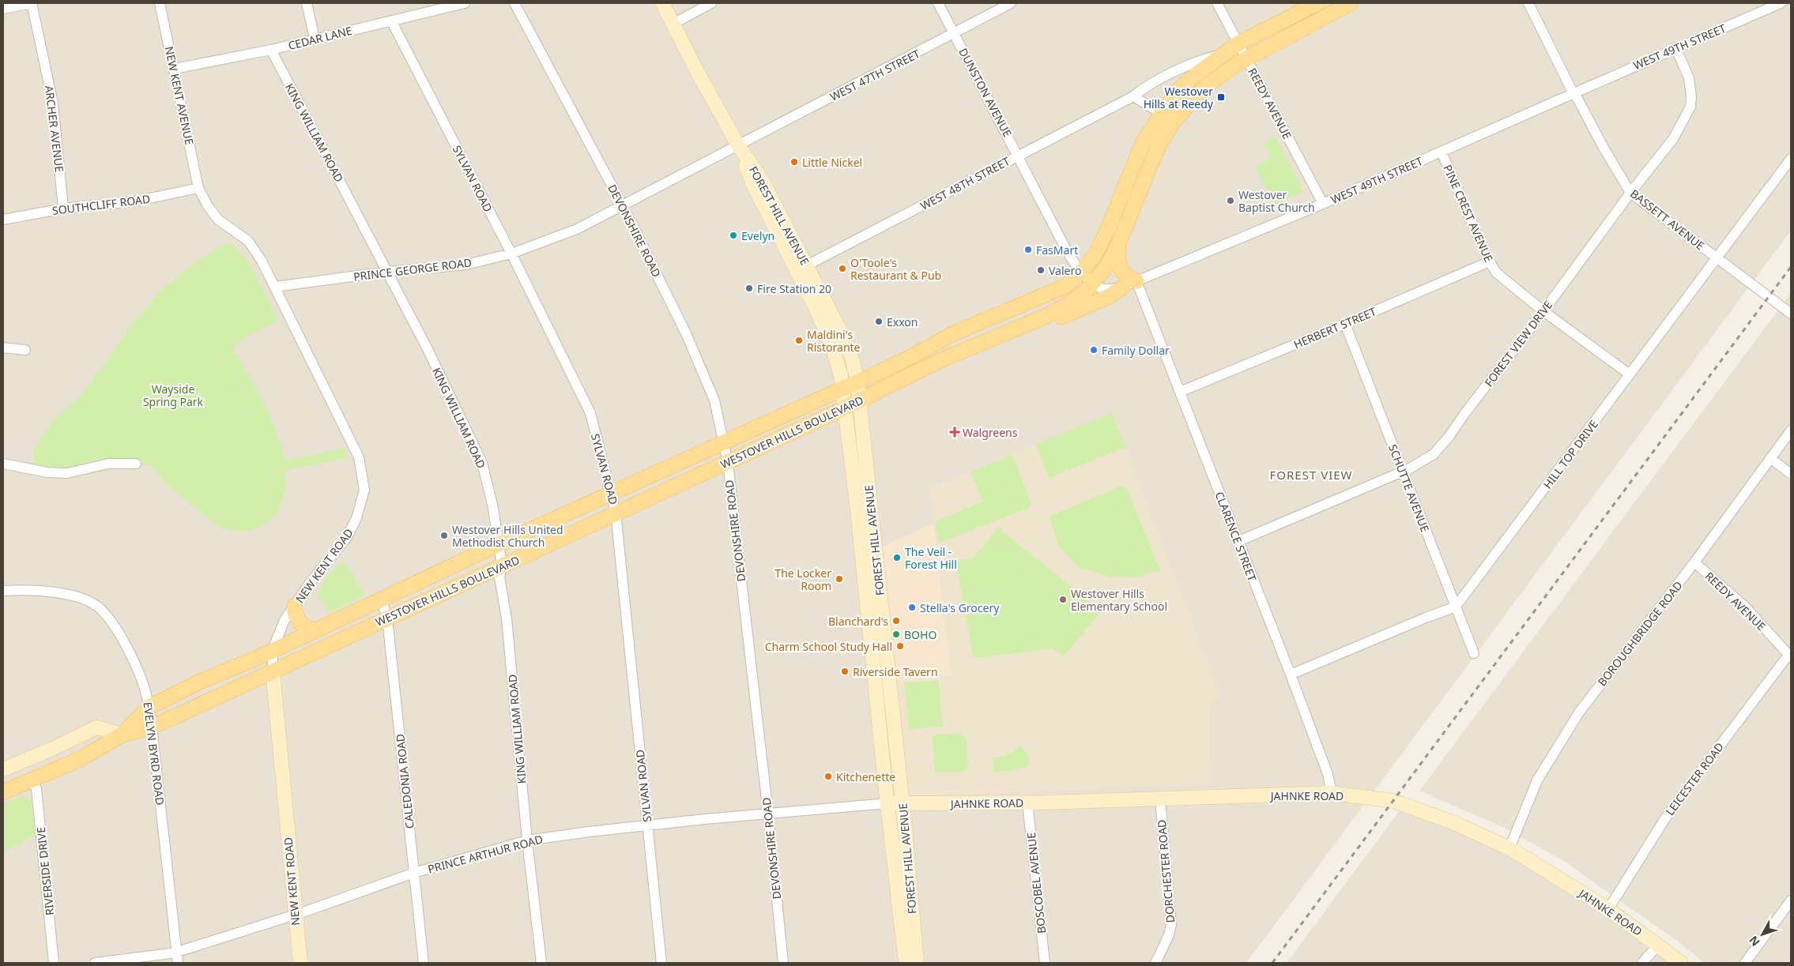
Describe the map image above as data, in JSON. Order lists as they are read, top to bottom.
{
  "streets": {
    "main road": [
      "FOREST HILL AVENUE",
      "WESTOVER HILLS BOULEVARD",
      "NEW KENT ROAD",
      "JAHNKE ROAD"
    ],
    "street": [
      "CEDAR LANE",
      "WEST 49TH STREET",
      "WEST 47TH STREET",
      "DUNSTON AVENUE",
      "NEW KENT AVENUE",
      "REEDY AVENUE",
      "ARCHER AVENUE",
      "KING WILLIAM ROAD",
      "SYLVAN ROAD",
      "WEST 48TH STREET",
      "SOUTHCLIFF ROAD",
      "PINE CREST AVENUE",
      "BASSETT AVENUE",
      "DEVONSHIRE ROAD",
      "PRINCE GEORGE ROAD",
      "HERBERT STREET",
      "FOREST VIEW DRIVE",
      "HILL TOP DRIVE",
      "SCHUTTE AVENUE",
      "CLARENCE STREET",
      "BOROUGHBRIDGE ROAD",
      "EVELYN BYRD ROAD",
      "LEICESTER ROAD",
      "CALEDONIA ROAD",
      "PRINCE ARTHUR ROAD",
      "RIVERSIDE DRIVE",
      "DORCHESTER ROAD",
      "BOSCOBEL AVENUE"
    ]
  },
  "crossings": [
    ["CEDAR LANE", "NEW KENT AVENUE"],
    ["CEDAR LANE", "KING WILLIAM ROAD"],
    ["CEDAR LANE", "SYLVAN ROAD"],
    ["WEST 49TH STREET", "DUNSTON AVENUE"],
    ["WEST 49TH STREET", "REEDY AVENUE"],
    ["WEST 49TH STREET", "PINE CREST AVENUE"],
    ["WEST 49TH STREET", "BASSETT AVENUE"],
    ["WEST 49TH STREET", "FOREST VIEW DRIVE"],
    ["WEST 49TH STREET", "WESTOVER HILLS BOULEVARD"],
    ["WEST 49TH STREET", "CLARENCE STREET"],
    ["WEST 47TH STREET", "DUNSTON AVENUE"],
    ["WEST 47TH STREET", "FOREST HILL AVENUE"],
    ["WEST 47TH STREET", "PRINCE GEORGE ROAD"],
    ["DUNSTON AVENUE", "WEST 48TH STREET"],
    ["DUNSTON AVENUE", "WESTOVER HILLS BOULEVARD"],
    ["NEW KENT AVENUE", "SOUTHCLIFF ROAD"],
    ["NEW KENT AVENUE", "NEW KENT ROAD"],
    ["REEDY AVENUE", "WESTOVER HILLS BOULEVARD"],
    ["REEDY AVENUE", "BOROUGHBRIDGE ROAD"],
    ["REEDY AVENUE", "LEICESTER ROAD"],
    ["ARCHER AVENUE", "SOUTHCLIFF ROAD"],
    ["KING WILLIAM ROAD", "PRINCE GEORGE ROAD"],
    ["KING WILLIAM ROAD", "WESTOVER HILLS BOULEVARD"],
    ["KING WILLIAM ROAD", "PRINCE ARTHUR ROAD"],
    ["SYLVAN ROAD", "PRINCE GEORGE ROAD"],
    ["SYLVAN ROAD", "WESTOVER HILLS BOULEVARD"],
    ["SYLVAN ROAD", "PRINCE ARTHUR ROAD"],
    ["WEST 48TH STREET", "FOREST HILL AVENUE"],
    ["WEST 48TH STREET", "WESTOVER HILLS BOULEVARD"],
    ["SOUTHCLIFF ROAD", "NEW KENT ROAD"],
    ["PINE CREST AVENUE", "HERBERT STREET"],
    ["PINE CREST AVENUE", "FOREST VIEW DRIVE"],
    ["PINE CREST AVENUE", "HILL TOP DRIVE"],
    ["FOREST HILL AVENUE", "PRINCE GEORGE ROAD"],
    ["FOREST HILL AVENUE", "WESTOVER HILLS BOULEVARD"],
    ["FOREST HILL AVENUE", "JAHNKE ROAD"],
    ["FOREST HILL AVENUE", "PRINCE ARTHUR ROAD"],
    ["BASSETT AVENUE", "FOREST VIEW DRIVE"],
    ["BASSETT AVENUE", "HILL TOP DRIVE"],
    ["DEVONSHIRE ROAD", "PRINCE GEORGE ROAD"],
    ["DEVONSHIRE ROAD", "WESTOVER HILLS BOULEVARD"],
    ["DEVONSHIRE ROAD", "PRINCE ARTHUR ROAD"],
    ["PRINCE GEORGE ROAD", "NEW KENT ROAD"],
    ["HERBERT STREET", "SCHUTTE AVENUE"],
    ["HERBERT STREET", "CLARENCE STREET"],
    ["FOREST VIEW DRIVE", "SCHUTTE AVENUE"],
    ["FOREST VIEW DRIVE", "CLARENCE STREET"],
    ["WESTOVER HILLS BOULEVARD", "NEW KENT ROAD"],
    ["WESTOVER HILLS BOULEVARD", "EVELYN BYRD ROAD"],
    ["WESTOVER HILLS BOULEVARD", "CALEDONIA ROAD"],
    ["WESTOVER HILLS BOULEVARD", "RIVERSIDE DRIVE"],
    ["HILL TOP DRIVE", "SCHUTTE AVENUE"],
    ["CLARENCE STREET", "JAHNKE ROAD"],
    ["NEW KENT ROAD", "PRINCE ARTHUR ROAD"],
    ["BOROUGHBRIDGE ROAD", "JAHNKE ROAD"],
    ["EVELYN BYRD ROAD", "PRINCE ARTHUR ROAD"],
    ["LEICESTER ROAD", "JAHNKE ROAD"],
    ["CALEDONIA ROAD", "PRINCE ARTHUR ROAD"],
    ["JAHNKE ROAD", "PRINCE ARTHUR ROAD"],
    ["JAHNKE ROAD", "DORCHESTER ROAD"],
    ["JAHNKE ROAD", "BOSCOBEL AVENUE"]
  ],
  "districts": ["FOREST VIEW"],
  "parks": ["Wayside Spring Park"],
  "places": {
    "transit": ["Westover Hills at Reedy"],
    "other": [
      "Little Nickel",
      "Westover Baptist Church",
      "Evelyn",
      "FasMart",
      "O'Toole's Restaurant & Pub",
      "Valero",
      "Fire Station 20",
      "Exxon",
      "Maldini's Ristorante",
      "Family Dollar",
      "Westover Hills United Methodist Church",
      "The Veil - Forest Hill",
      "The Locker Room",
      "Westover Hills Elementary School",
      "Stella's Grocery",
      "Blanchard's",
      "BOHO",
      "Charm School Study Hall",
      "Riverside Tavern",
      "Kitchenette"
    ],
    "health": ["Walgreens"]
  },
  "north": "bottom left"
}
